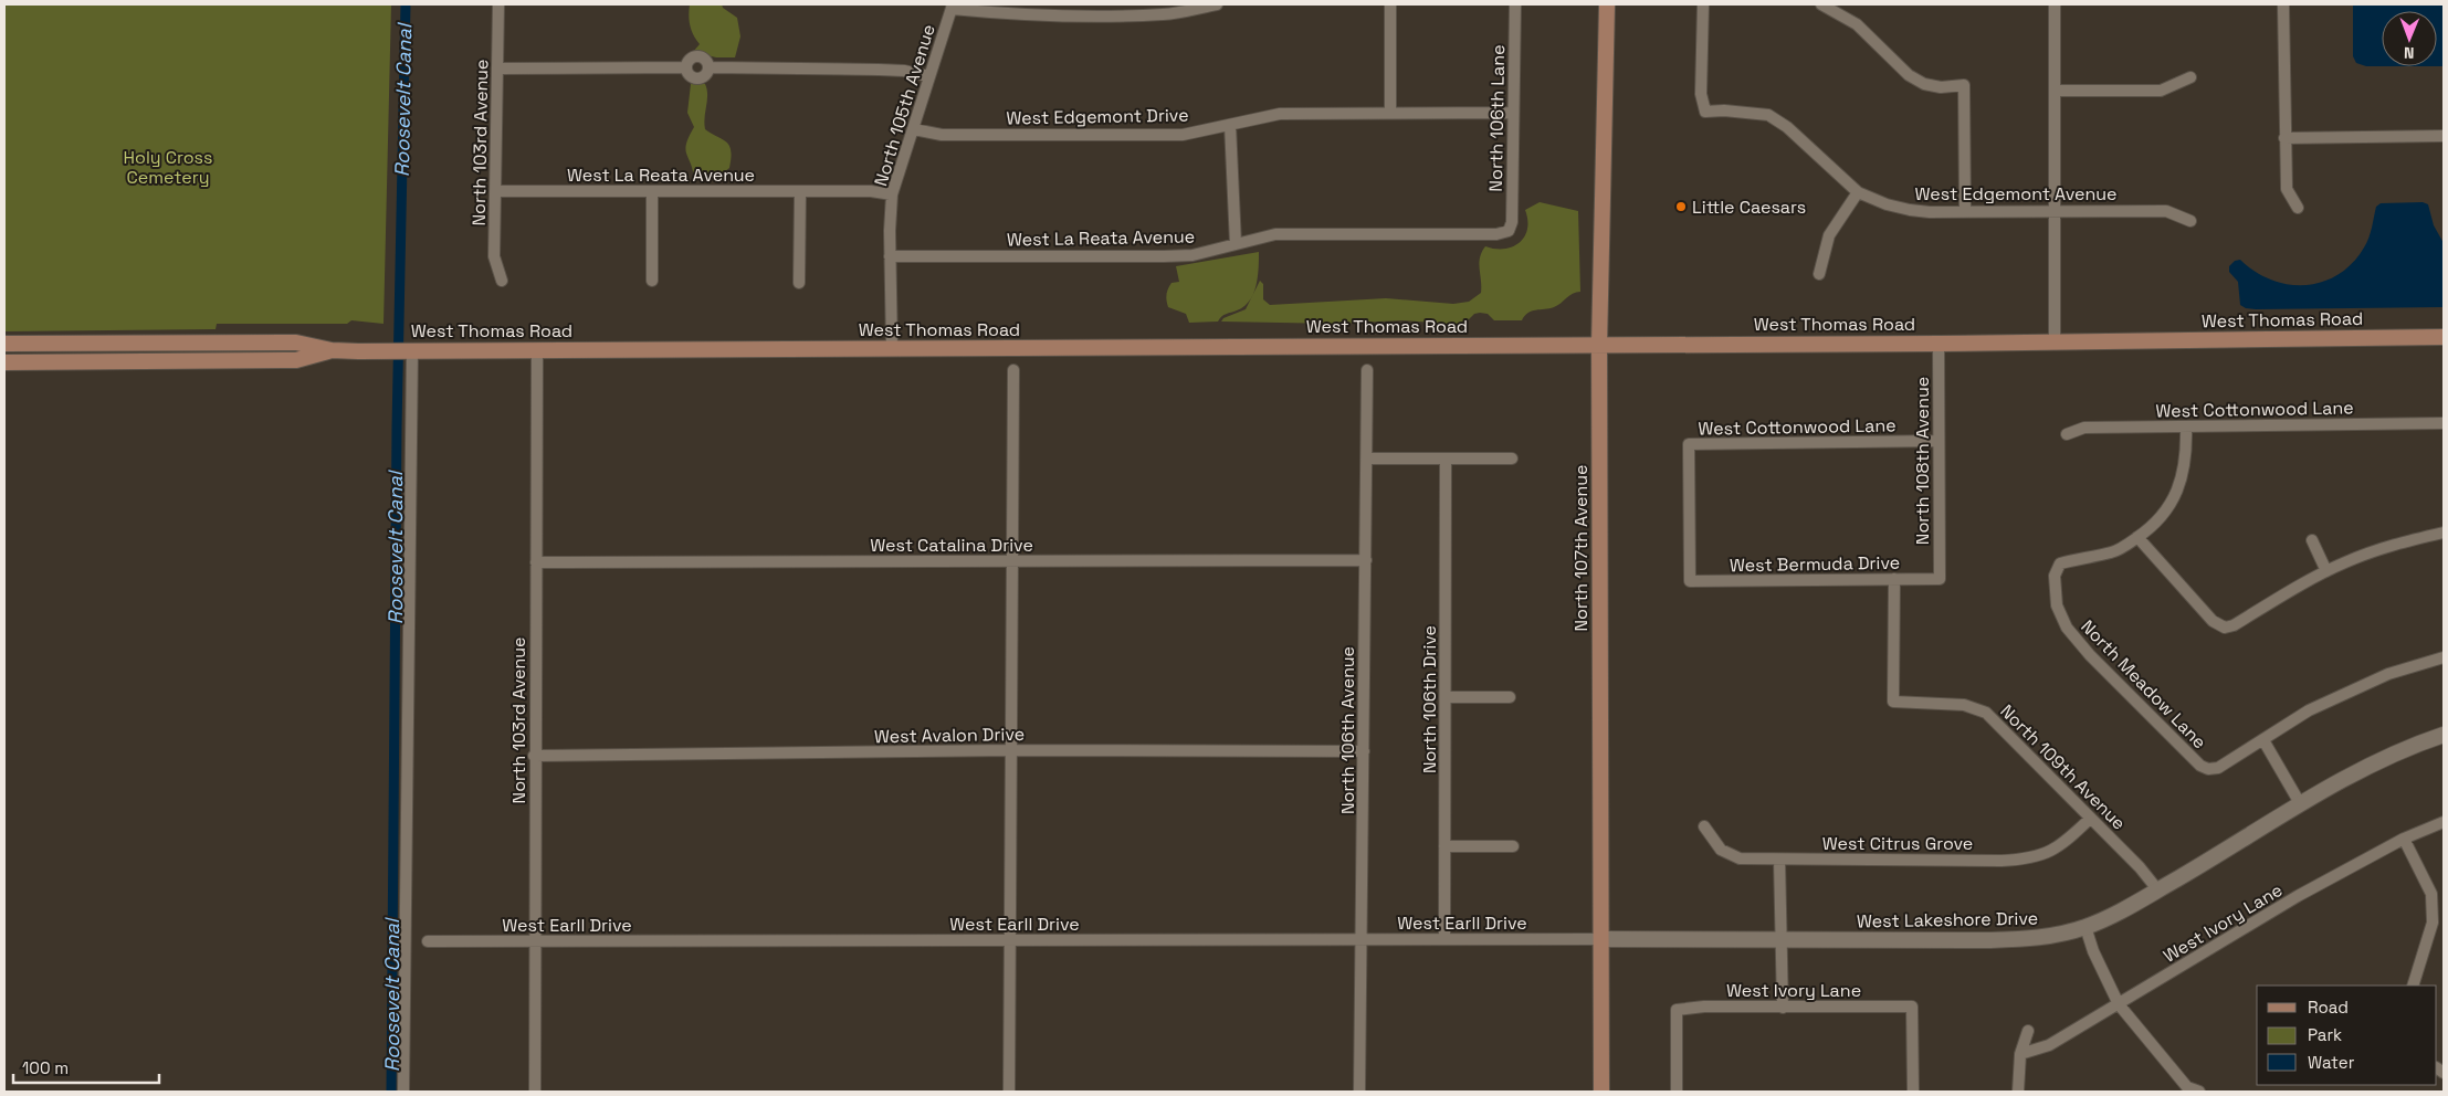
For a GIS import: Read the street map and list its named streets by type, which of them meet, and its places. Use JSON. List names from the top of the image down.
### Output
{
  "streets": {
    "main road": ["West Thomas Road", "North 107th Avenue"],
    "street": [
      "North 105th Avenue",
      "West Edgemont Drive",
      "North 106th Lane",
      "North 103rd Avenue",
      "West La Reata Avenue",
      "West Edgemont Avenue",
      "West Cottonwood Lane",
      "North 108th Avenue",
      "West Catalina Drive",
      "West Bermuda Drive",
      "North Meadow Lane",
      "North 106th Drive",
      "North 106th Avenue",
      "West Avalon Drive",
      "North 109th Avenue",
      "West Citrus Grove",
      "West Lakeshore Drive",
      "West Earll Drive",
      "West Ivory Lane"
    ]
  },
  "crossings": [
    ["North 105th Avenue", "West Edgemont Drive"],
    ["North 105th Avenue", "West La Reata Avenue"],
    ["North 105th Avenue", "West Thomas Road"],
    ["West Edgemont Drive", "North 106th Lane"],
    ["North 106th Lane", "West La Reata Avenue"],
    ["North 103rd Avenue", "West La Reata Avenue"],
    ["North 103rd Avenue", "West Thomas Road"],
    ["North 103rd Avenue", "West Catalina Drive"],
    ["North 103rd Avenue", "West Avalon Drive"],
    ["North 103rd Avenue", "West Earll Drive"],
    ["West Thomas Road", "North 108th Avenue"],
    ["West Thomas Road", "North 107th Avenue"],
    ["West Cottonwood Lane", "North 108th Avenue"],
    ["West Cottonwood Lane", "West Bermuda Drive"],
    ["West Cottonwood Lane", "North Meadow Lane"],
    ["North 108th Avenue", "West Bermuda Drive"],
    ["West Catalina Drive", "North 106th Avenue"],
    ["North 107th Avenue", "West Lakeshore Drive"],
    ["North 107th Avenue", "West Earll Drive"],
    ["West Bermuda Drive", "North 109th Avenue"],
    ["North 106th Drive", "West Earll Drive"],
    ["North 106th Avenue", "West Avalon Drive"],
    ["North 106th Avenue", "West Earll Drive"],
    ["North 109th Avenue", "West Citrus Grove"],
    ["North 109th Avenue", "West Lakeshore Drive"],
    ["West Lakeshore Drive", "West Earll Drive"]
  ],
  "water": ["Roosevelt Canal"],
  "parks": ["Holy Cross Cemetery"],
  "places": ["Little Caesars"],
  "legend": ["Road", "Park", "Water"],
  "scale_bar": "100 m",
  "north": "bottom"
}
